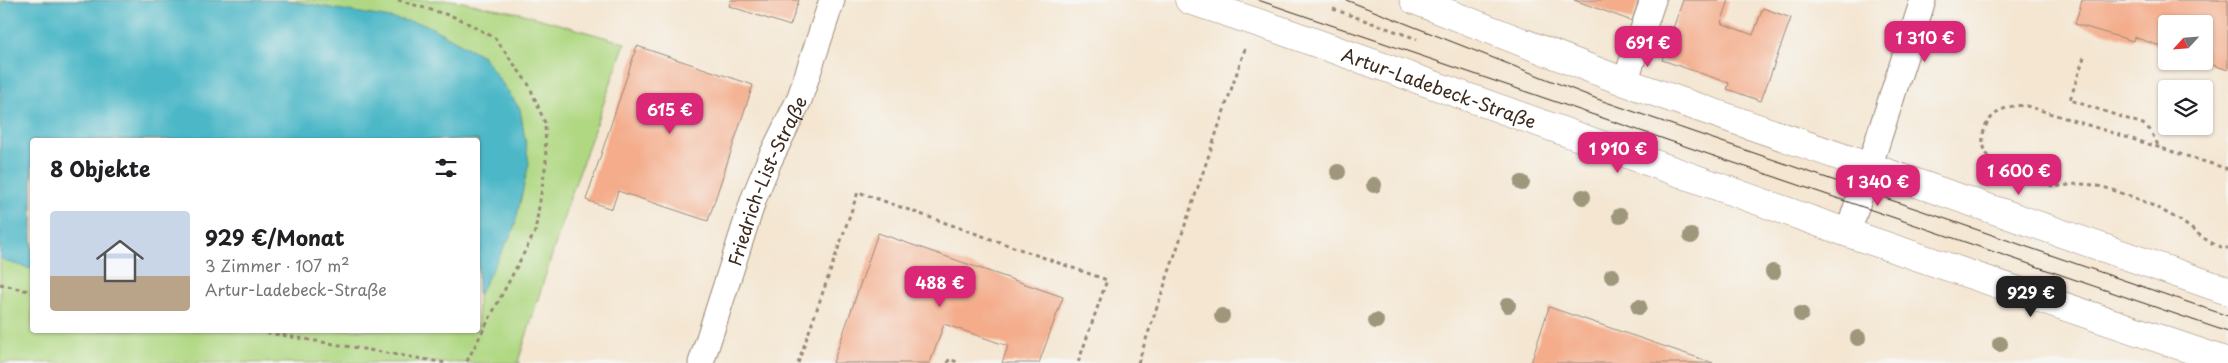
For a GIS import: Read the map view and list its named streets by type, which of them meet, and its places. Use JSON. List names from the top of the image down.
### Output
{
  "streets": {
    "street": ["Artur-Ladebeck-Straße", "Friedrich-List-Straße"]
  },
  "north": "bottom left",
  "page": {
    "price": [
      "1 310 €",
      "691 €",
      "615 €",
      "1 910 €",
      "1 600 €",
      "1 340 €",
      "488 €",
      "929 €"
    ],
    "heading": "8 Objekte",
    "list": [
      {
        "name": "929 €/Monat",
        "note": "3 Zimmer · 107 m² · Artur-Ladebeck-Straße"
      }
    ]
  }
}
